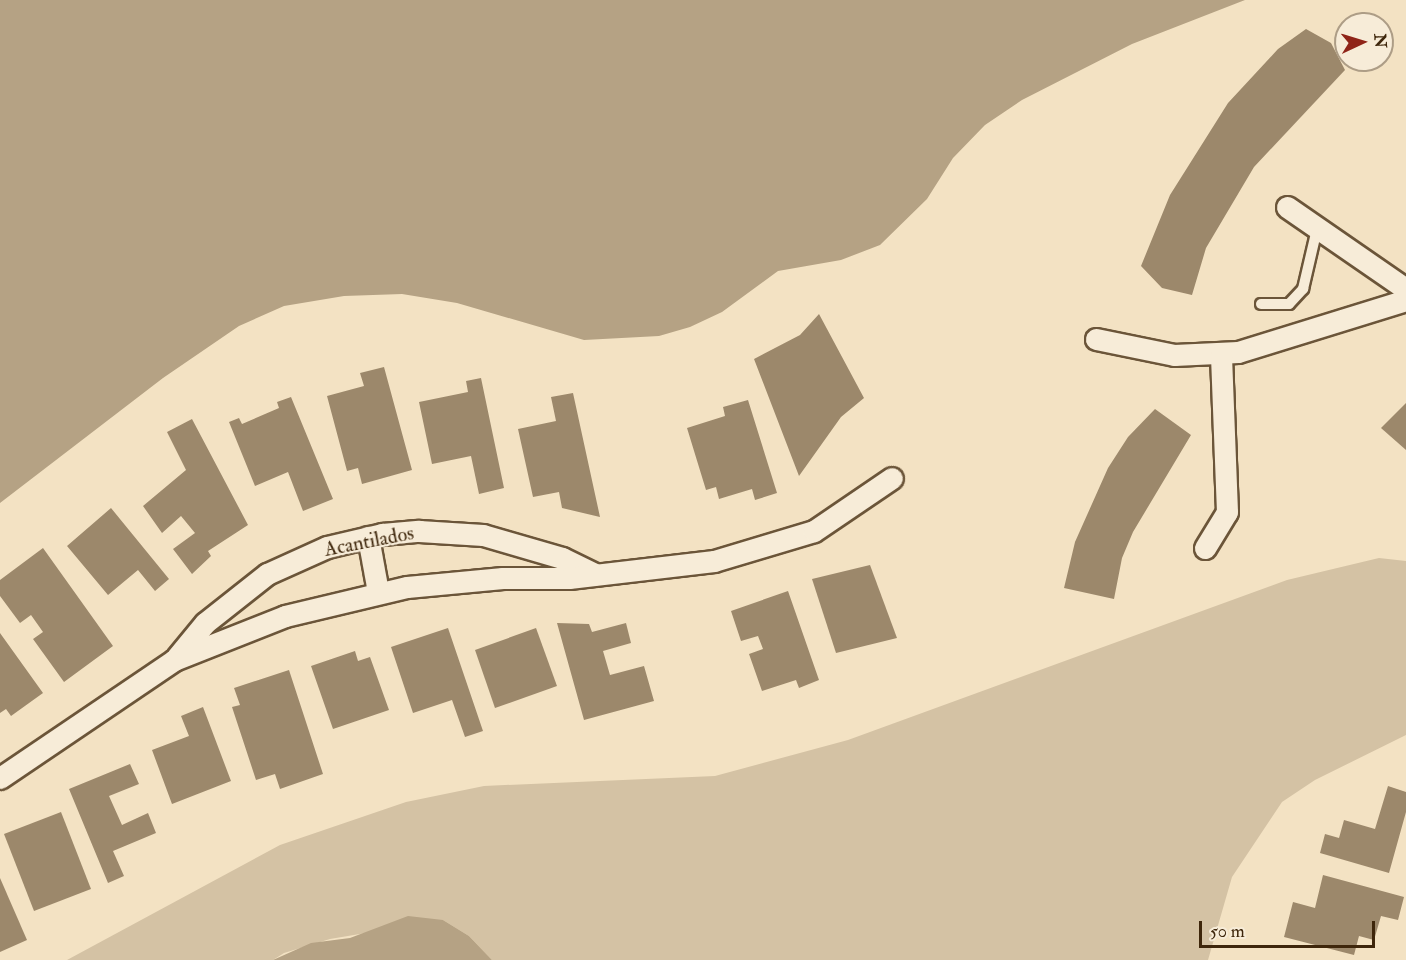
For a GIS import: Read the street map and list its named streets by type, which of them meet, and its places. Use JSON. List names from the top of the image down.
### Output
{
  "streets": {
    "street": ["Acantilados"]
  },
  "scale_bar": "50 m",
  "north": "right"
}
